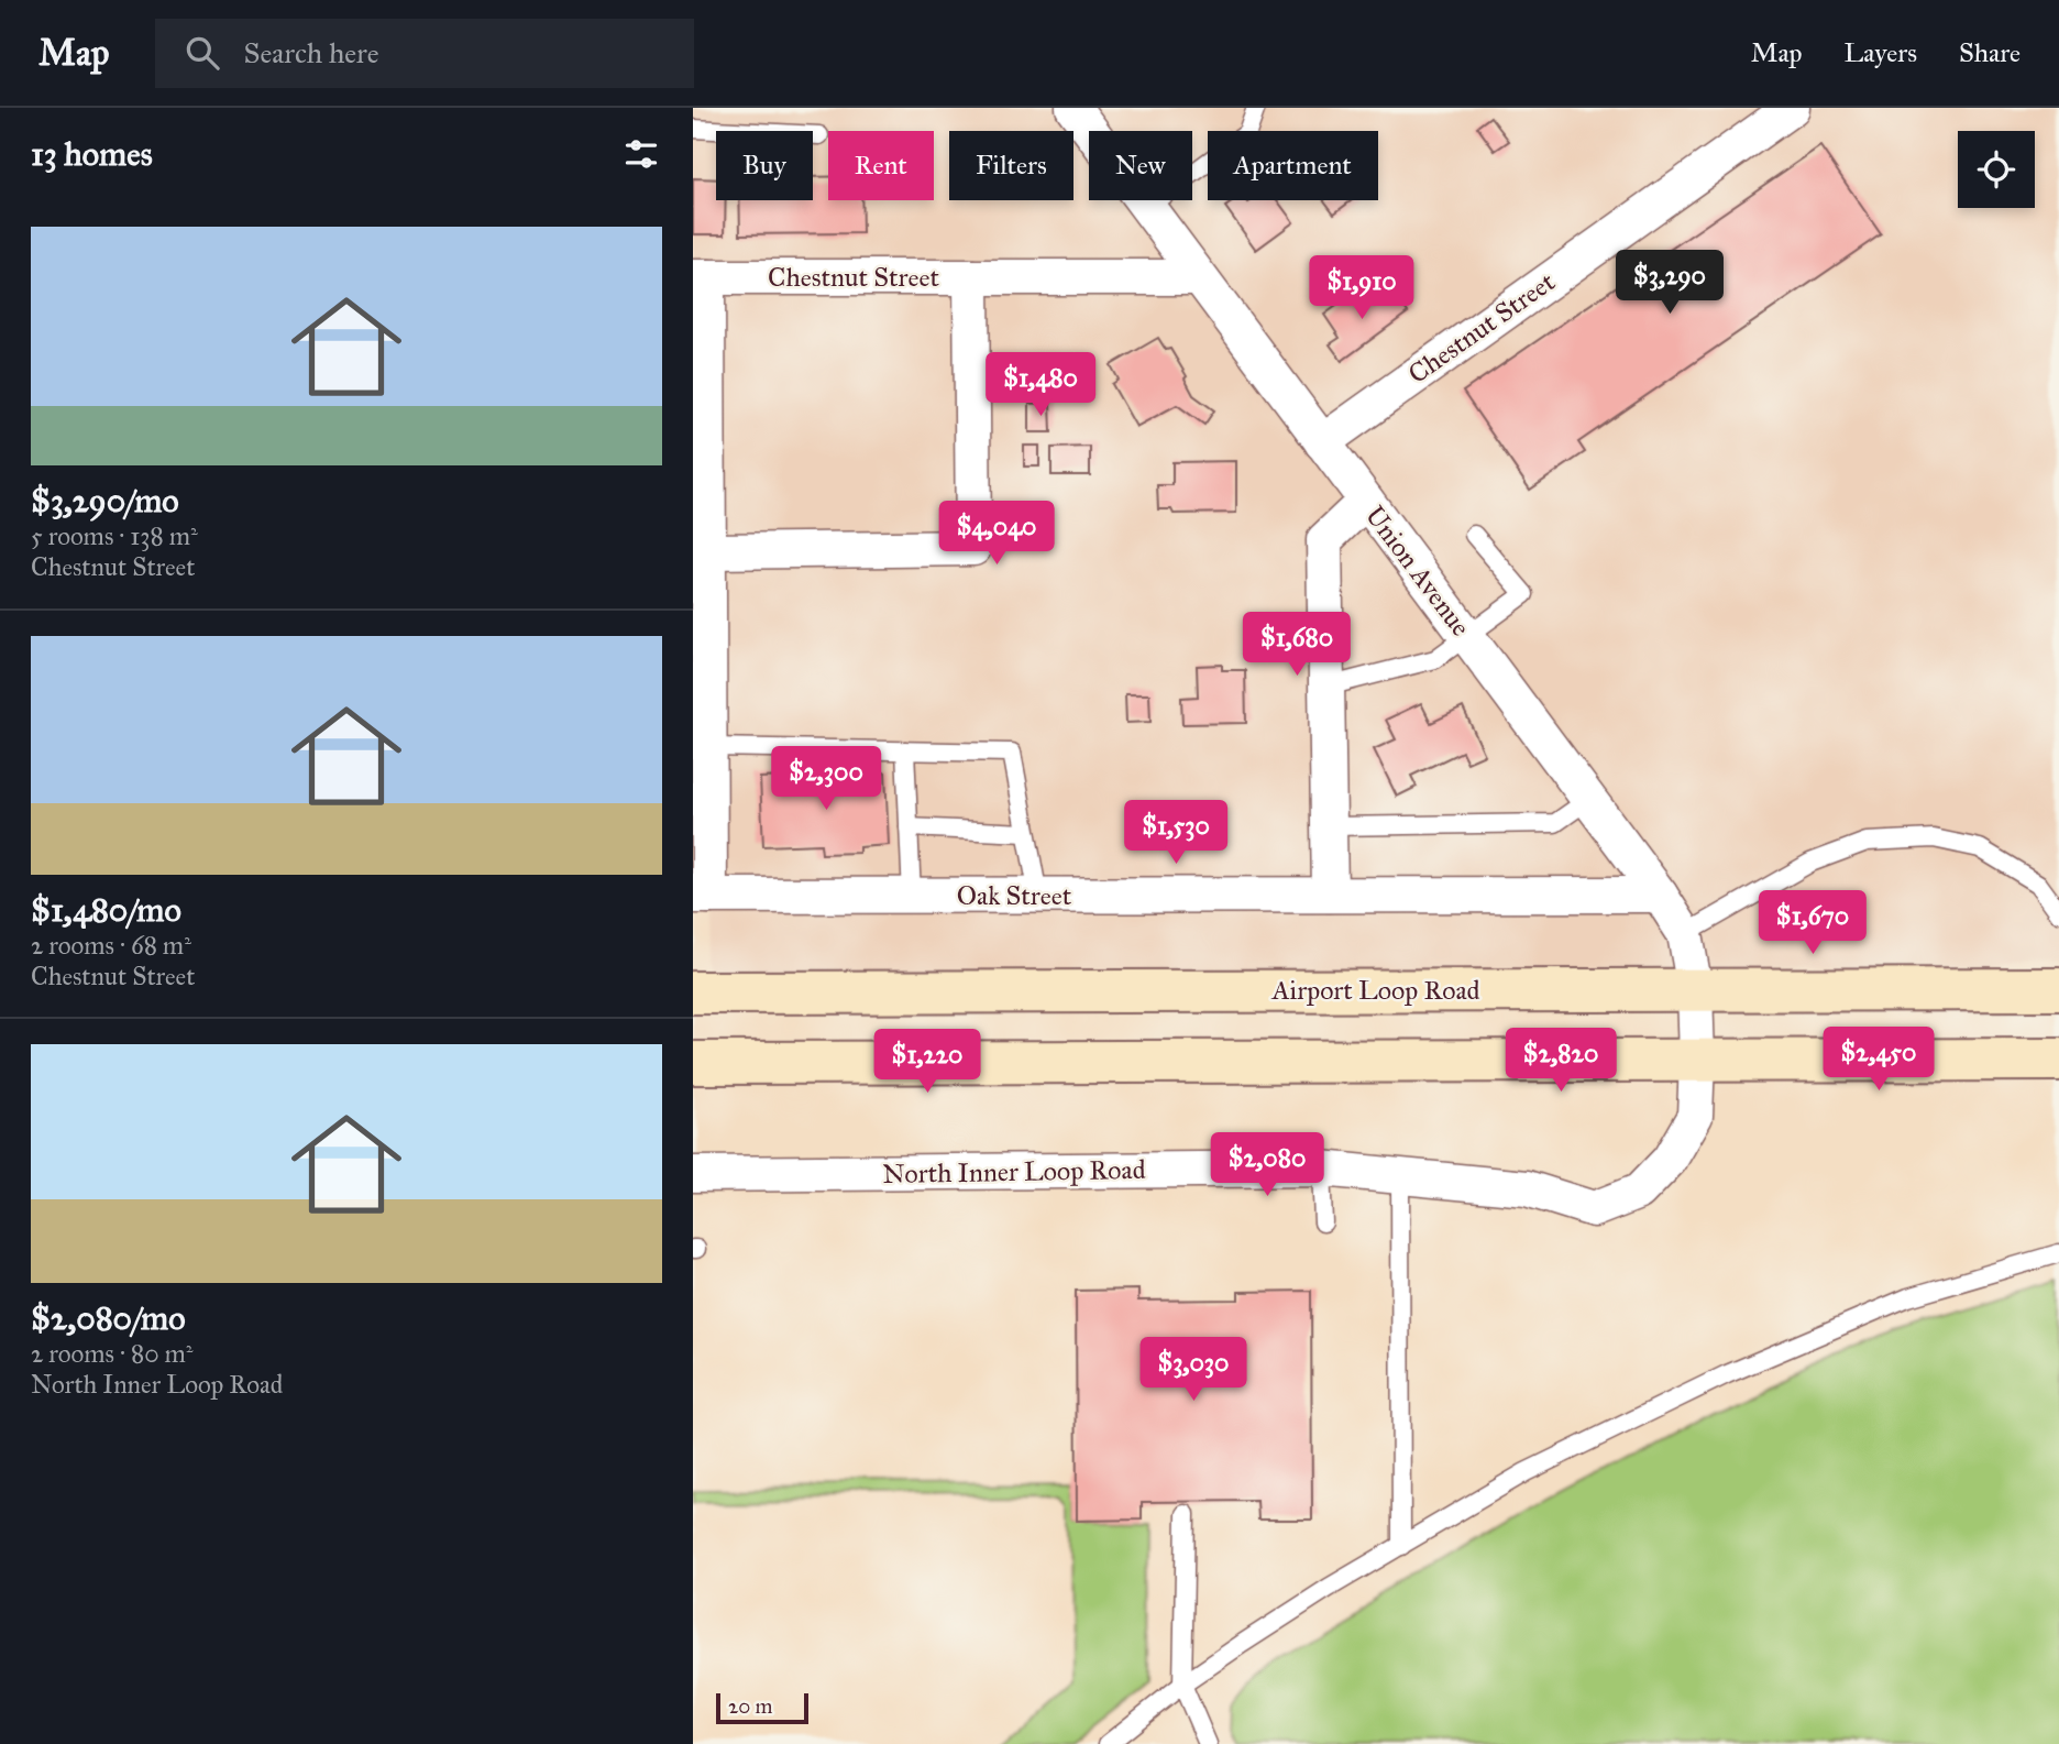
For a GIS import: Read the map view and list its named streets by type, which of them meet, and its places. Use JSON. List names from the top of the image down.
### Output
{
  "streets": {
    "main road": ["Airport Loop Road"],
    "street": [
      "Chestnut Street",
      "Union Avenue",
      "Oak Street",
      "North Inner Loop Road"
    ]
  },
  "crossings": [
    ["Chestnut Street", "Union Avenue"],
    ["Union Avenue", "Oak Street"],
    ["Union Avenue", "Airport Loop Road"],
    ["Union Avenue", "North Inner Loop Road"]
  ],
  "scale_bar": "20 m",
  "page": {
    "header": "Map",
    "search": "Search here",
    "nav": ["Map", "Layers", "Share"],
    "heading": "13 homes",
    "chip": [
      "Buy",
      "Rent",
      "Filters",
      "New",
      "Apartment"
    ],
    "list": [
      {
        "name": "$3,290/mo",
        "note": "5 rooms · 138 m² · Chestnut Street"
      },
      {
        "name": "$1,480/mo",
        "note": "2 rooms · 68 m² · Chestnut Street"
      },
      {
        "name": "$2,080/mo",
        "note": "2 rooms · 80 m² · North Inner Loop Road"
      }
    ],
    "price": [
      "$3,290",
      "$1,910",
      "$1,480",
      "$4,040",
      "$1,680",
      "$2,300",
      "$1,530",
      "$1,670",
      "$2,450",
      "$2,820",
      "$1,220",
      "$2,080",
      "$3,030"
    ],
    "scale": "20 m"
  }
}
